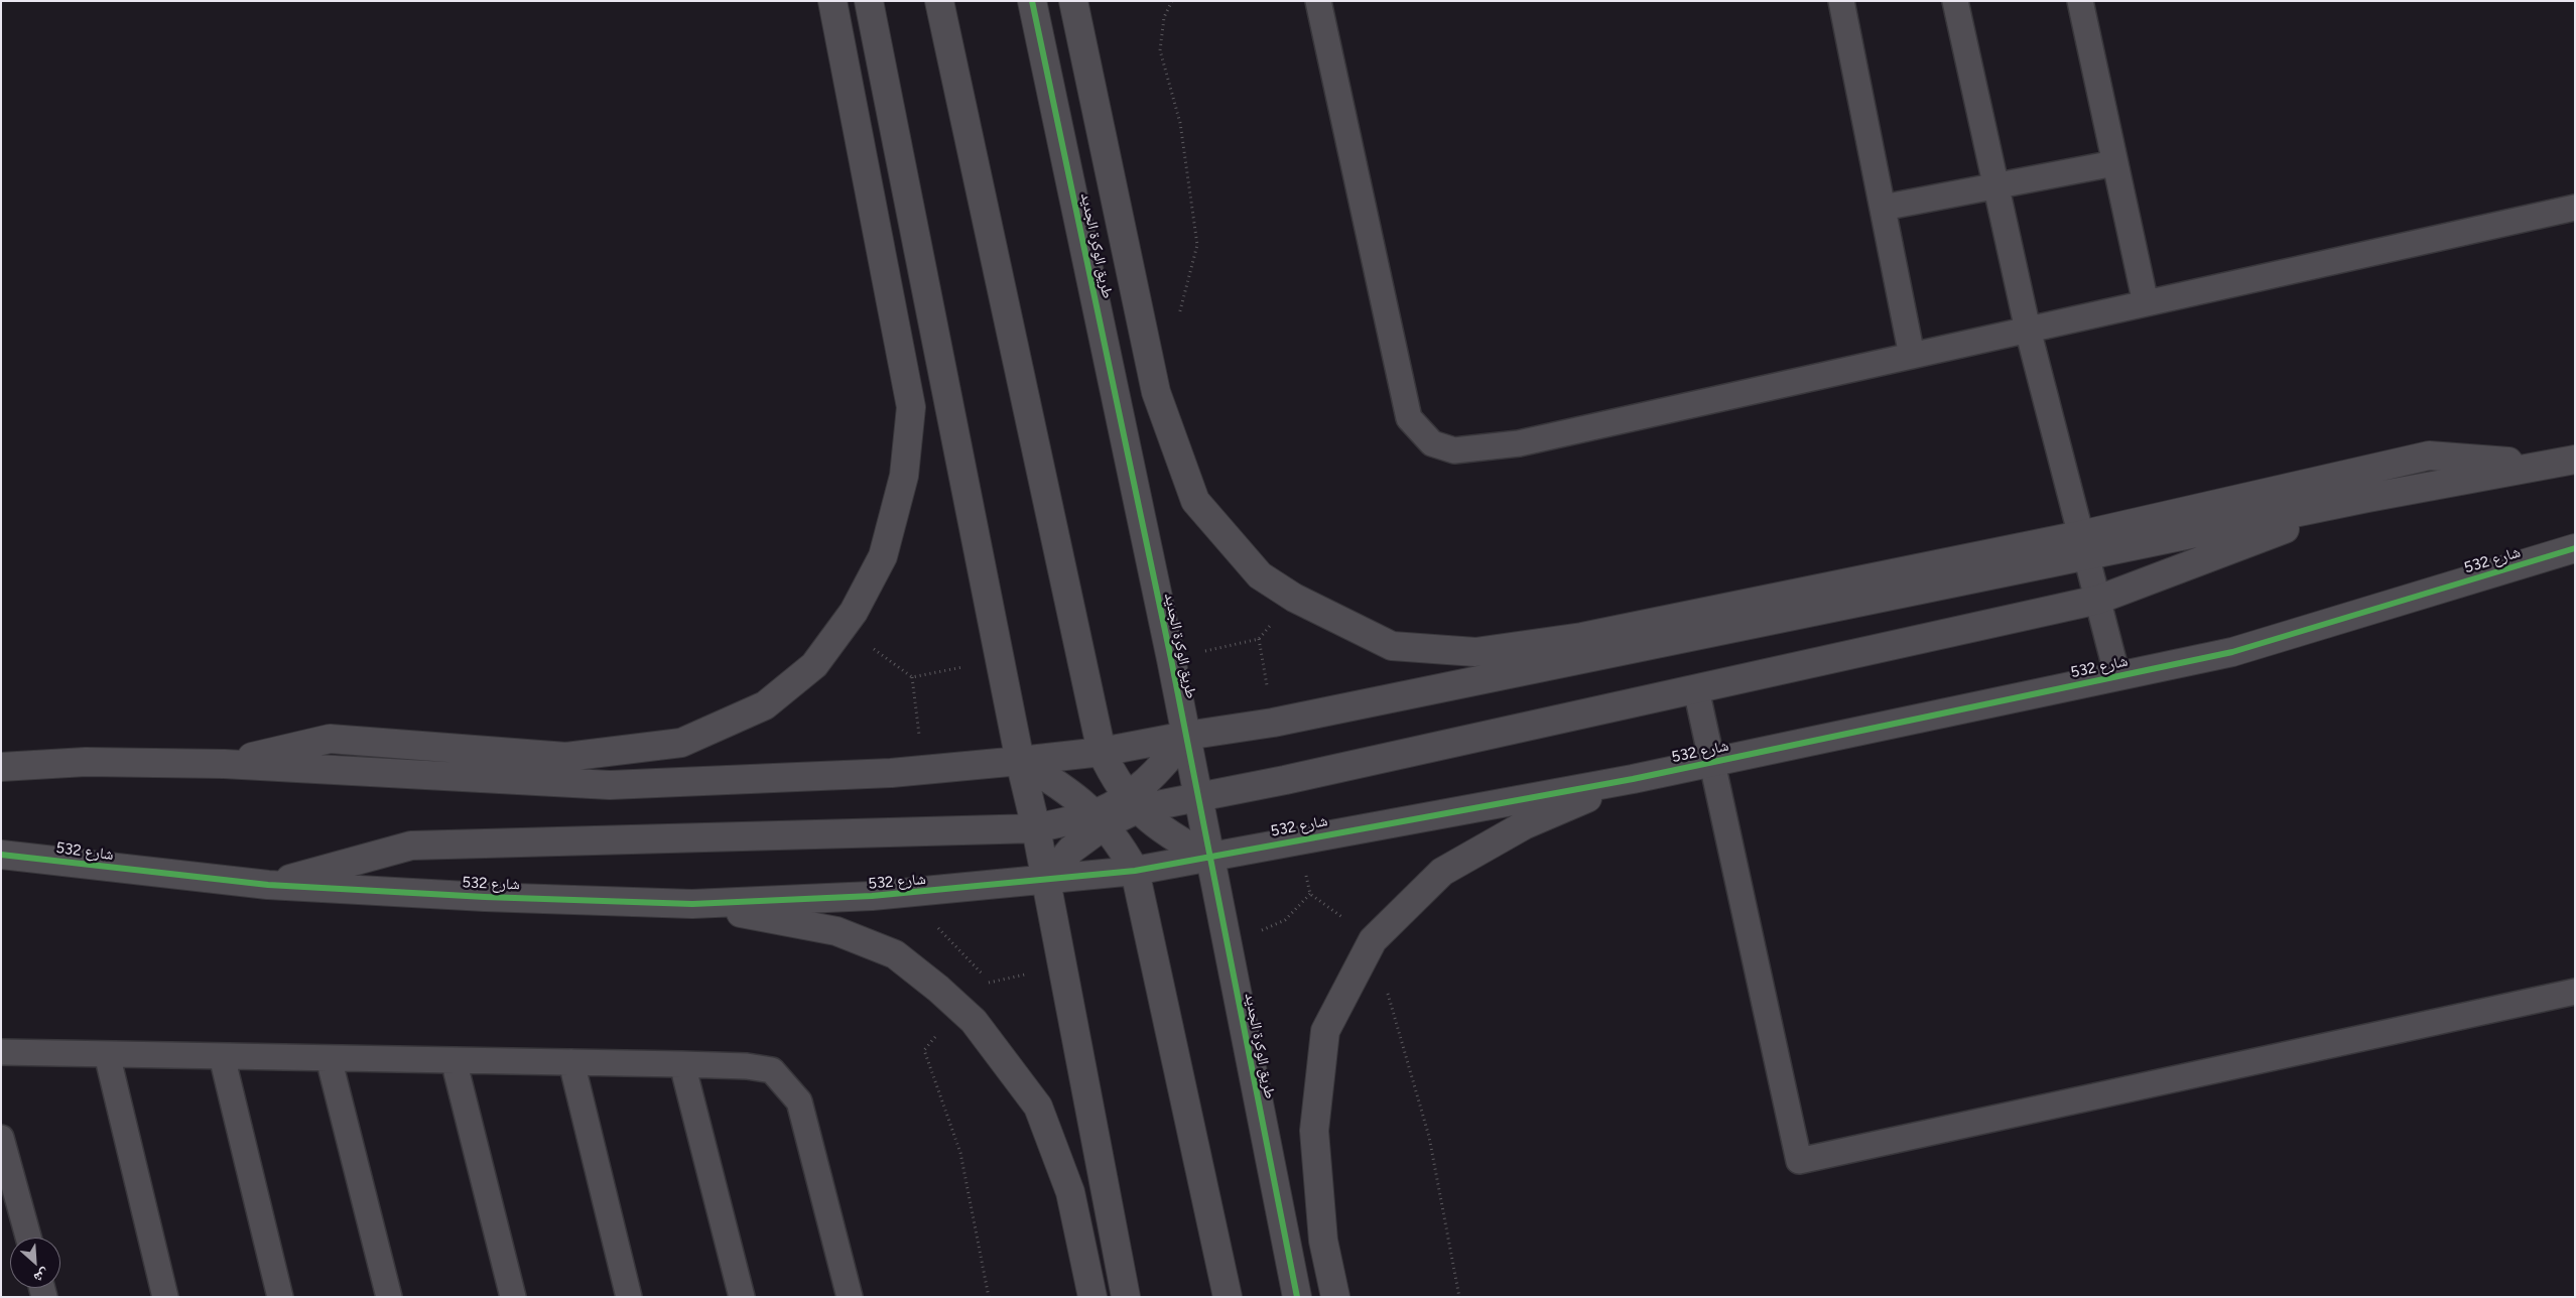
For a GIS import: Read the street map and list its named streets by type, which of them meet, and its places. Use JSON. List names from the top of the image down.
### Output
{
  "streets": {
    "street": ["طريق الوكرة الجديد", "شارع 532"]
  },
  "crossings": [
    ["طريق الوكرة الجديد", "شارع 532"]
  ],
  "north": "bottom right"
}
